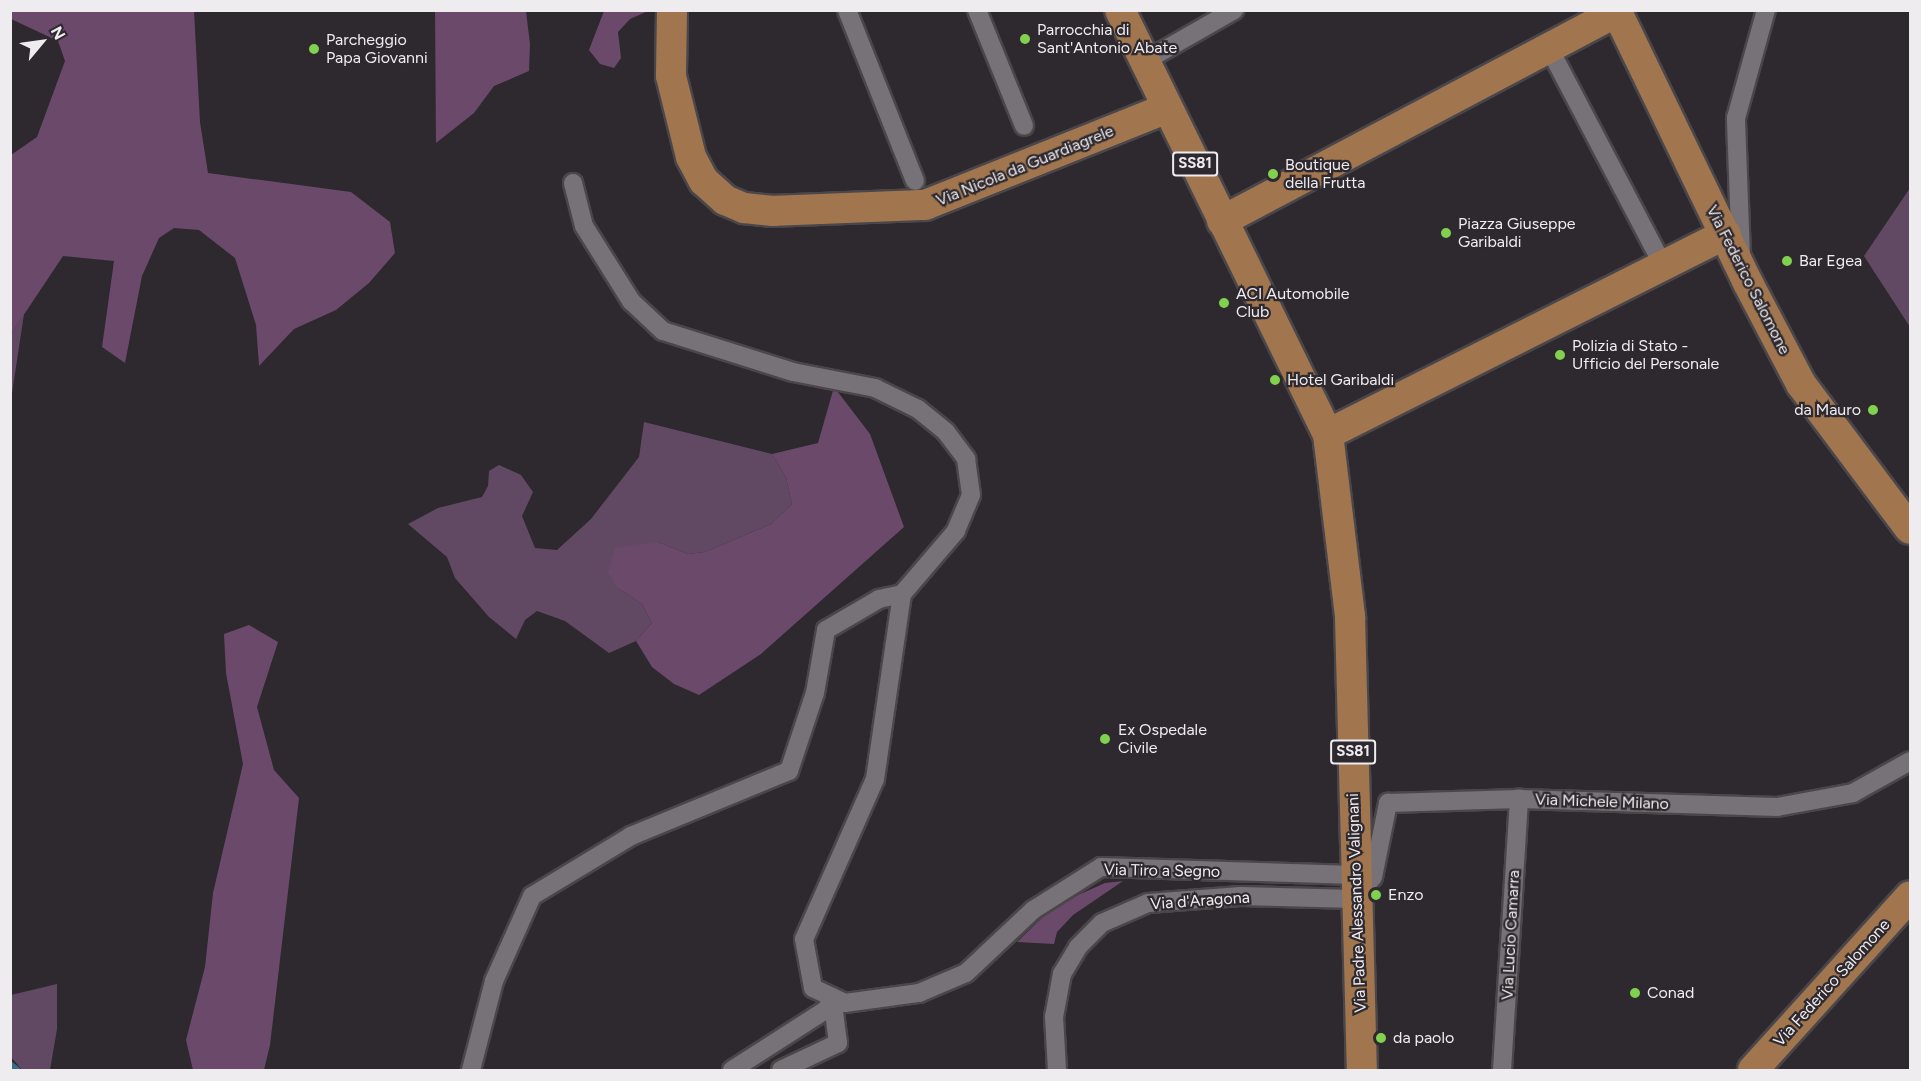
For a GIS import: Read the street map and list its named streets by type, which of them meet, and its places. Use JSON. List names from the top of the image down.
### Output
{
  "streets": {
    "main road": [
      "SS81",
      "Via Nicola da Guardiagrele",
      "Via Federico Salomone",
      "Via Padre Alessandro Valignani"
    ],
    "street": [
      "Via Michele Milano",
      "Via Tiro a Segno",
      "Via d'Aragona",
      "Via Lucio Camarra"
    ]
  },
  "crossings": [
    ["SS81", "Via Nicola da Guardiagrele"],
    ["SS81", "Via Padre Alessandro Valignani"],
    ["Via Michele Milano", "Via Tiro a Segno"],
    ["Via Michele Milano", "Via d'Aragona"],
    ["Via Michele Milano", "Via Padre Alessandro Valignani"],
    ["Via Michele Milano", "Via Lucio Camarra"],
    ["Via Tiro a Segno", "Via d'Aragona"],
    ["Via Tiro a Segno", "Via Padre Alessandro Valignani"],
    ["Via d'Aragona", "Via Padre Alessandro Valignani"]
  ],
  "places": [
    "Parrocchia di Sant'Antonio Abate",
    "Parcheggio Papa Giovanni",
    "Boutique della Frutta",
    "Piazza Giuseppe Garibaldi",
    "Bar Egea",
    "ACI Automobile Club",
    "Polizia di Stato - Ufficio del Personale",
    "Hotel Garibaldi",
    "da Mauro",
    "Ex Ospedale Civile",
    "Enzo",
    "Conad",
    "da paolo"
  ],
  "north": "top right"
}
